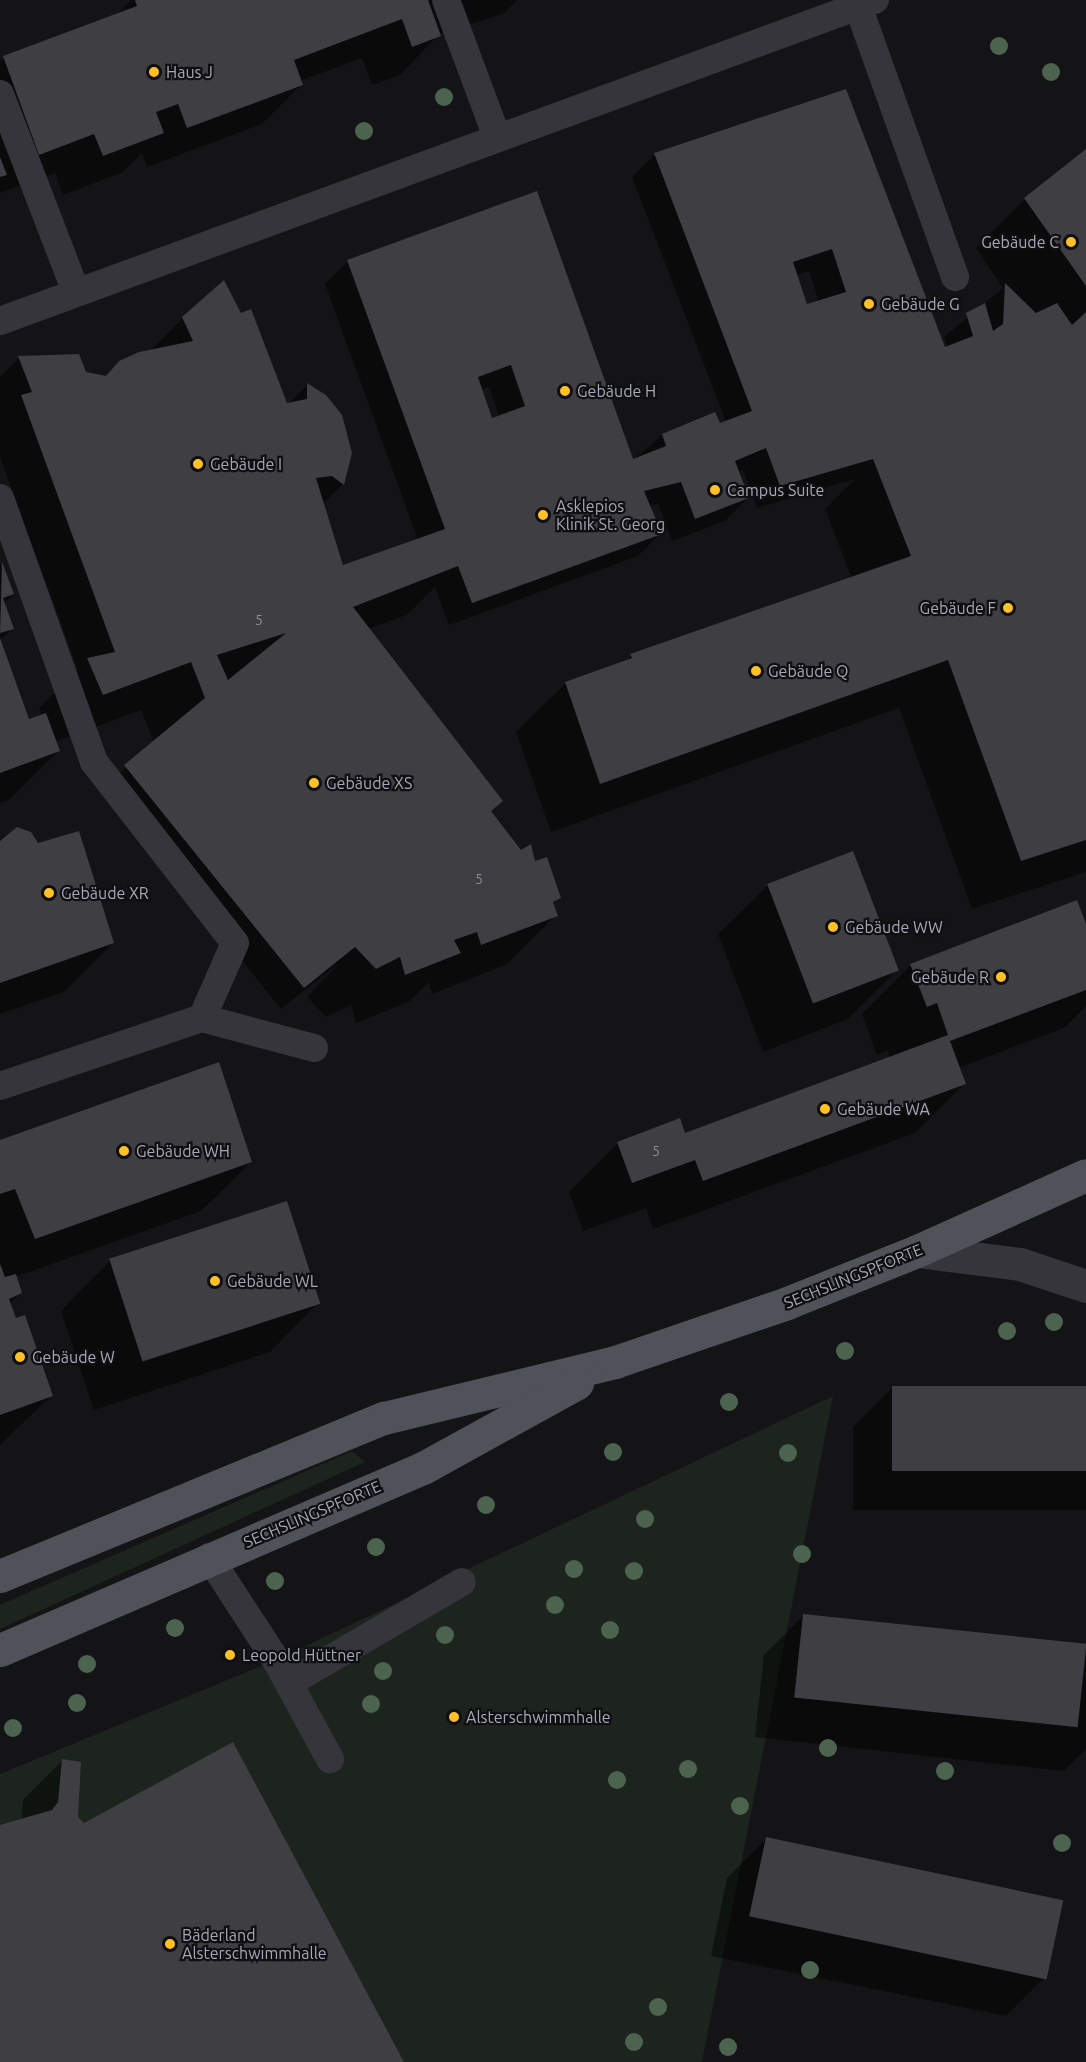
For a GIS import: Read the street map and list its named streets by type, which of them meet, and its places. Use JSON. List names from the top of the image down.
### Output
{
  "streets": {
    "main road": ["SECHSLINGSPFORTE"]
  },
  "places": [
    "Haus J",
    "Gebäude C",
    "Gebäude G",
    "Gebäude H",
    "Gebäude I",
    "Campus Suite",
    "Asklepios Klinik St. Georg",
    "Gebäude F",
    "Gebäude Q",
    "Gebäude XS",
    "Gebäude XR",
    "Gebäude WW",
    "Gebäude R",
    "Gebäude WA",
    "Gebäude WH",
    "Gebäude WL",
    "Gebäude W",
    "Leopold Hüttner",
    "Alsterschwimmhalle",
    "Bäderland Alsterschwimmhalle"
  ],
  "house_numbers": ["5", "5", "5"]
}
